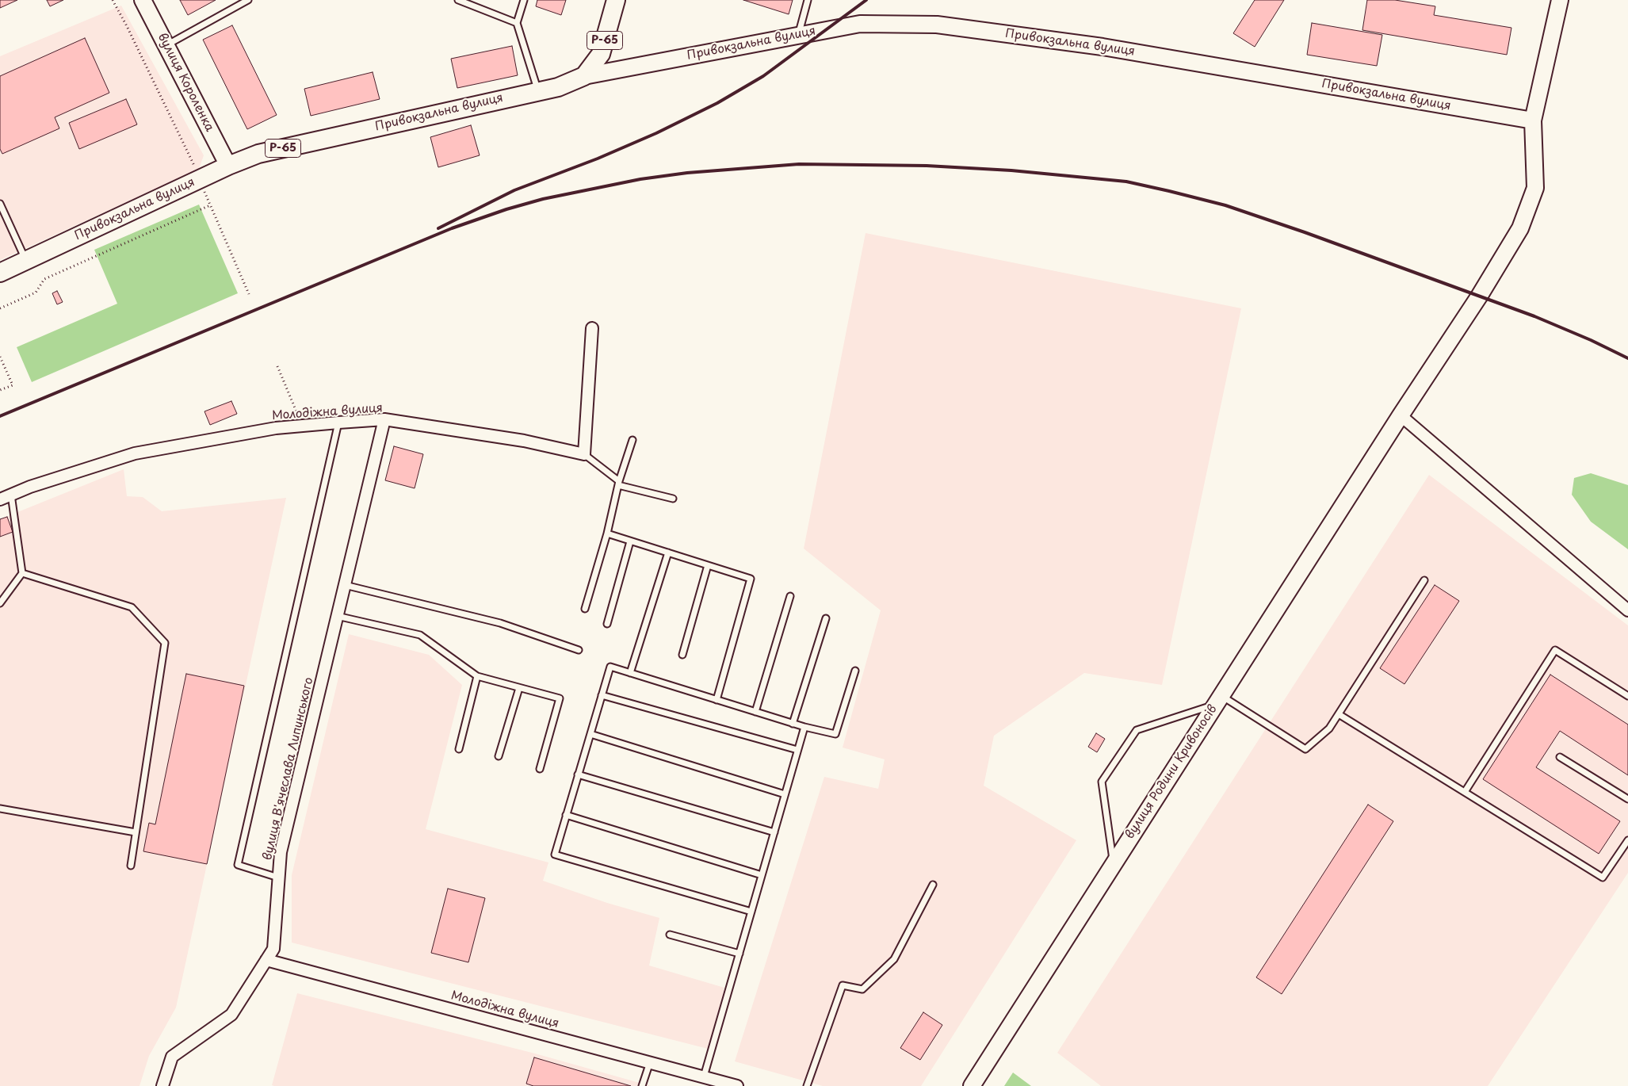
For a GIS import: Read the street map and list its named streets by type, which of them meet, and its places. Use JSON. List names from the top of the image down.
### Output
{
  "streets": {
    "main road": [
      "Р-65",
      "Привокзальна вулиця",
      "вулиця Короленка",
      "вулиця Родини Кривоносів"
    ],
    "street": ["Молодіжна вулиця", "вулиця В'ячеслава Липинського"]
  },
  "crossings": [
    ["Р-65", "Привокзальна вулиця"],
    ["Привокзальна вулиця", "вулиця Короленка"],
    ["Привокзальна вулиця", "вулиця Родини Кривоносів"],
    ["Молодіжна вулиця", "вулиця В'ячеслава Липинського"]
  ]
}
